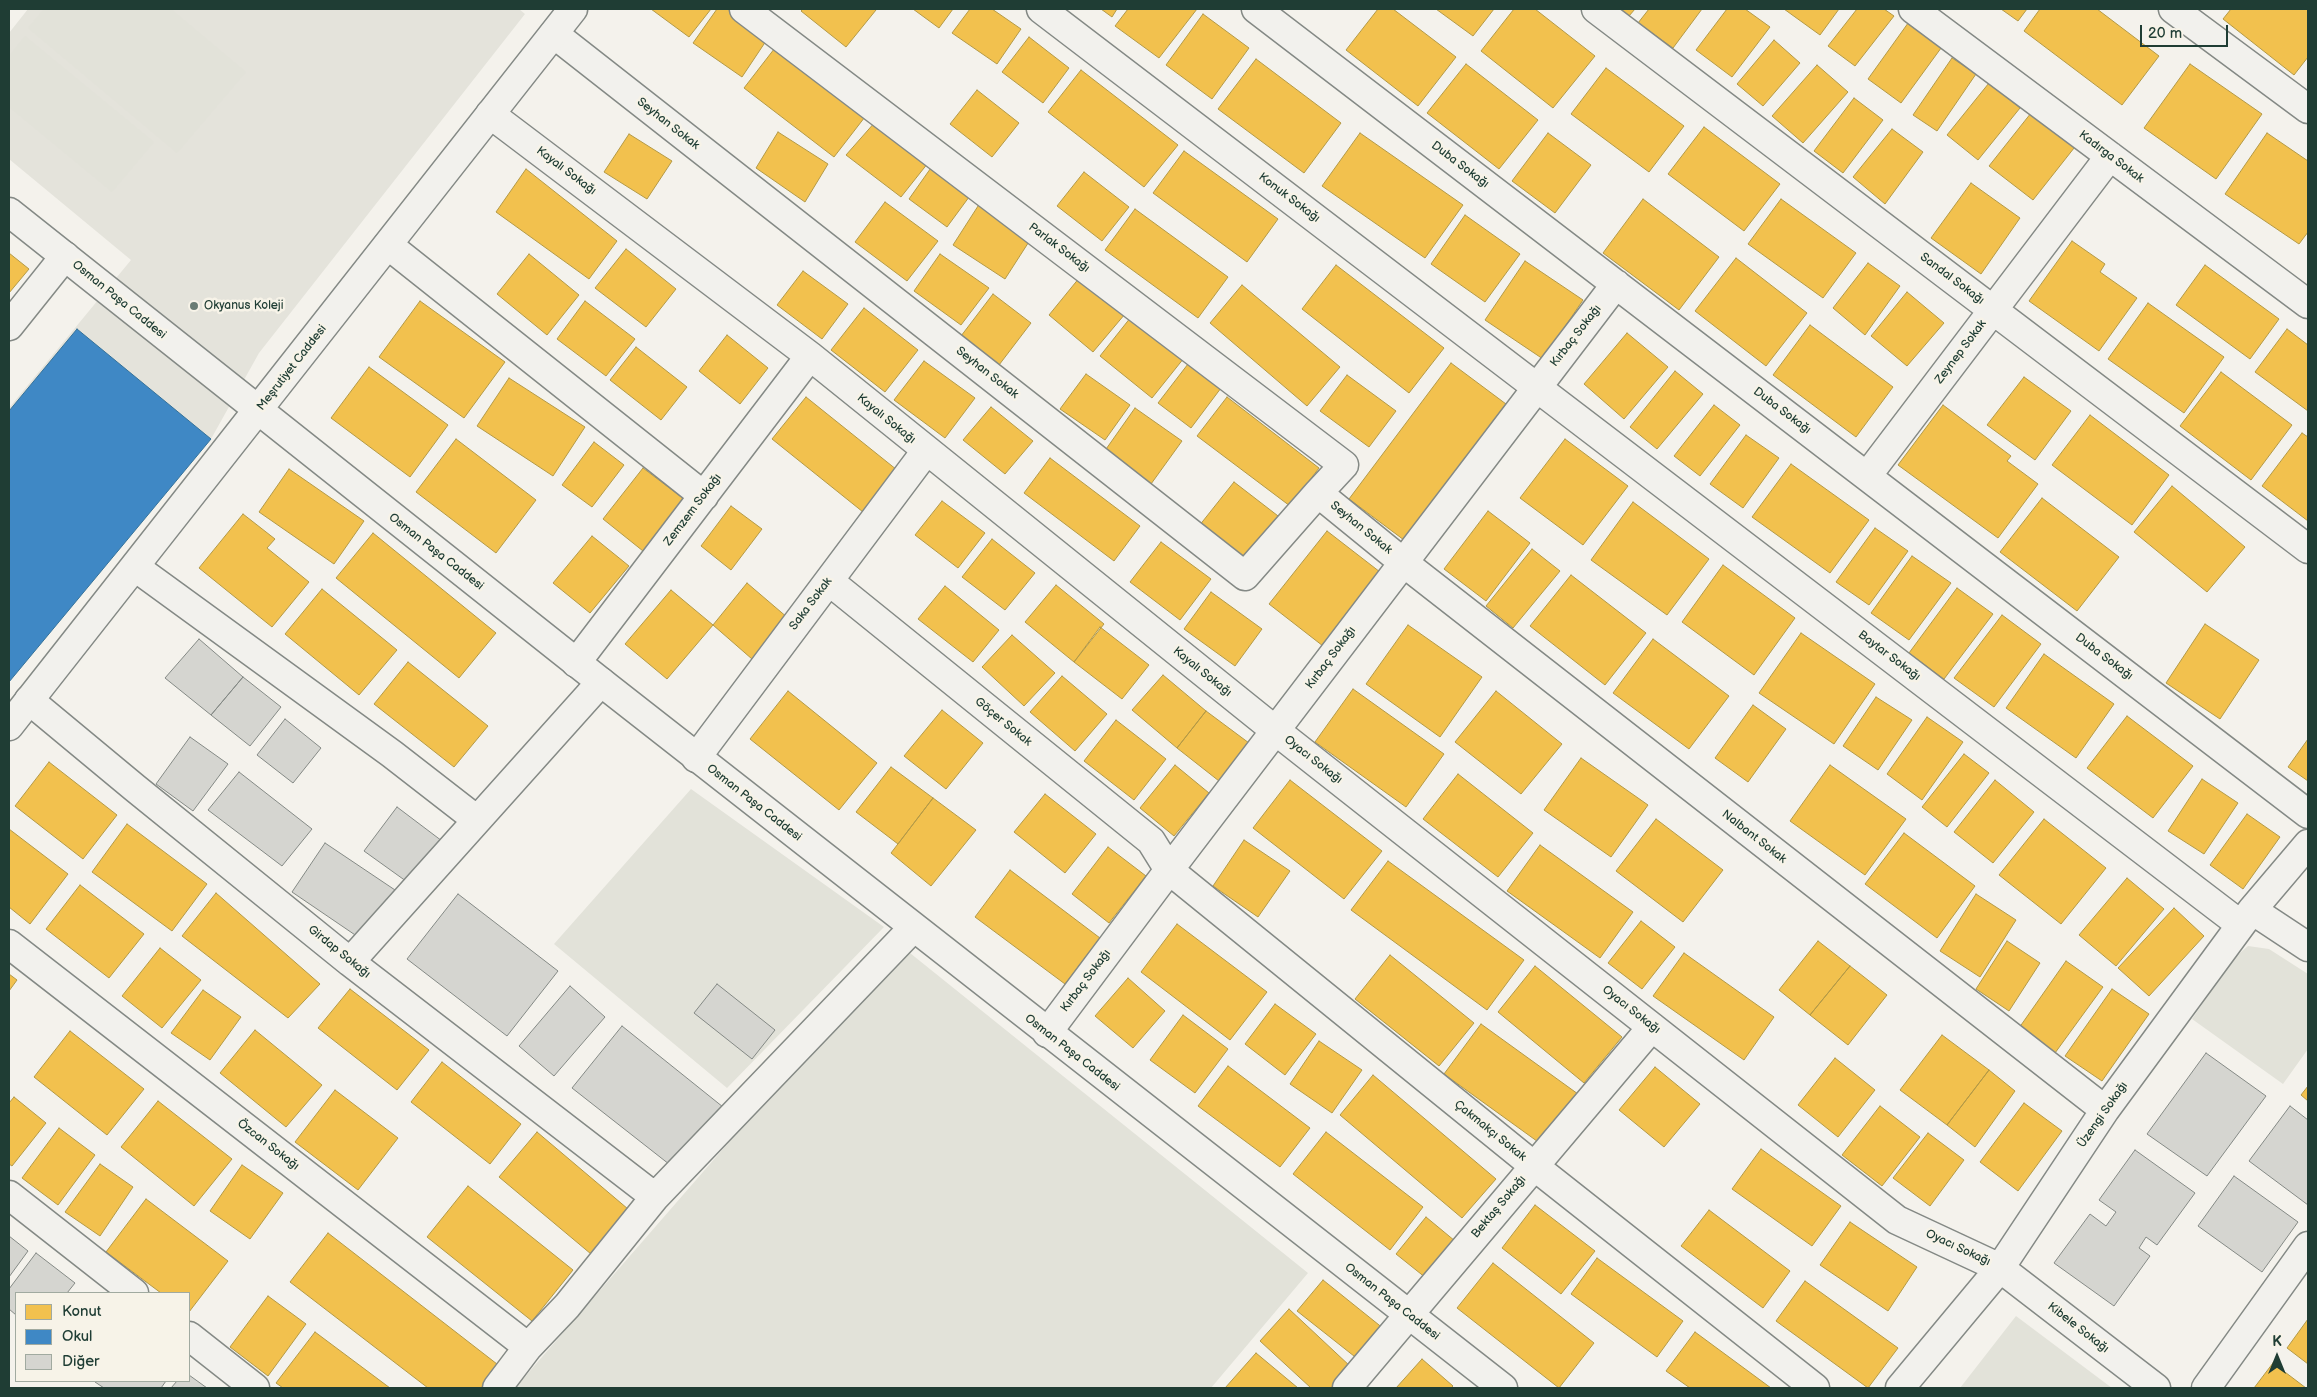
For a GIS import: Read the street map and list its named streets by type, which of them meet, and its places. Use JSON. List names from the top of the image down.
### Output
{
  "streets": {
    "street": [
      "Seyhan Sokak",
      "Kadırga Sokak",
      "Duba Sokağı",
      "Kayalı Sokağı",
      "Konuk Sokağı",
      "Parlak Sokağı",
      "Sandal Sokağı",
      "Osman Paşa Caddesi",
      "Kırbaç Sokağı",
      "Zeynep Sokak",
      "Meşrutiyet Caddesi",
      "Zemzem Sokağı",
      "Saka Sokak",
      "Baytar Sokağı",
      "Göçer Sokak",
      "Oyacı Sokağı",
      "Nalbant Sokak",
      "Girdap Sokağı",
      "Üzengi Sokağı",
      "Çakmakçı Sokak",
      "Özcan Sokağı",
      "Bektaş Sokağı",
      "Kibele Sokağı"
    ]
  },
  "crossings": [
    ["Seyhan Sokak", "Parlak Sokağı"],
    ["Seyhan Sokak", "Kırbaç Sokağı"],
    ["Seyhan Sokak", "Meşrutiyet Caddesi"],
    ["Seyhan Sokak", "Nalbant Sokak"],
    ["Kadırga Sokak", "Zeynep Sokak"],
    ["Duba Sokağı", "Kırbaç Sokağı"],
    ["Duba Sokağı", "Zeynep Sokak"],
    ["Kayalı Sokağı", "Kırbaç Sokağı"],
    ["Kayalı Sokağı", "Meşrutiyet Caddesi"],
    ["Kayalı Sokağı", "Zemzem Sokağı"],
    ["Kayalı Sokağı", "Saka Sokak"],
    ["Kayalı Sokağı", "Oyacı Sokağı"],
    ["Konuk Sokağı", "Kırbaç Sokağı"],
    ["Konuk Sokağı", "Baytar Sokağı"],
    ["Sandal Sokağı", "Zeynep Sokak"],
    ["Osman Paşa Caddesi", "Kırbaç Sokağı"],
    ["Osman Paşa Caddesi", "Meşrutiyet Caddesi"],
    ["Osman Paşa Caddesi", "Zemzem Sokağı"],
    ["Osman Paşa Caddesi", "Saka Sokak"],
    ["Osman Paşa Caddesi", "Bektaş Sokağı"],
    ["Kırbaç Sokağı", "Baytar Sokağı"],
    ["Kırbaç Sokağı", "Göçer Sokak"],
    ["Kırbaç Sokağı", "Oyacı Sokağı"],
    ["Kırbaç Sokağı", "Nalbant Sokak"],
    ["Kırbaç Sokağı", "Çakmakçı Sokak"],
    ["Meşrutiyet Caddesi", "Girdap Sokağı"],
    ["Saka Sokak", "Göçer Sokak"],
    ["Baytar Sokağı", "Üzengi Sokağı"],
    ["Göçer Sokak", "Çakmakçı Sokak"],
    ["Oyacı Sokağı", "Üzengi Sokağı"],
    ["Oyacı Sokağı", "Bektaş Sokağı"],
    ["Oyacı Sokağı", "Kibele Sokağı"],
    ["Nalbant Sokak", "Üzengi Sokağı"],
    ["Üzengi Sokağı", "Kibele Sokağı"],
    ["Çakmakçı Sokak", "Bektaş Sokağı"]
  ],
  "places": ["Okyanus Koleji"],
  "legend": ["Konut", "Okul", "Diğer"],
  "scale_bar": "20 m",
  "north": "top"
}
